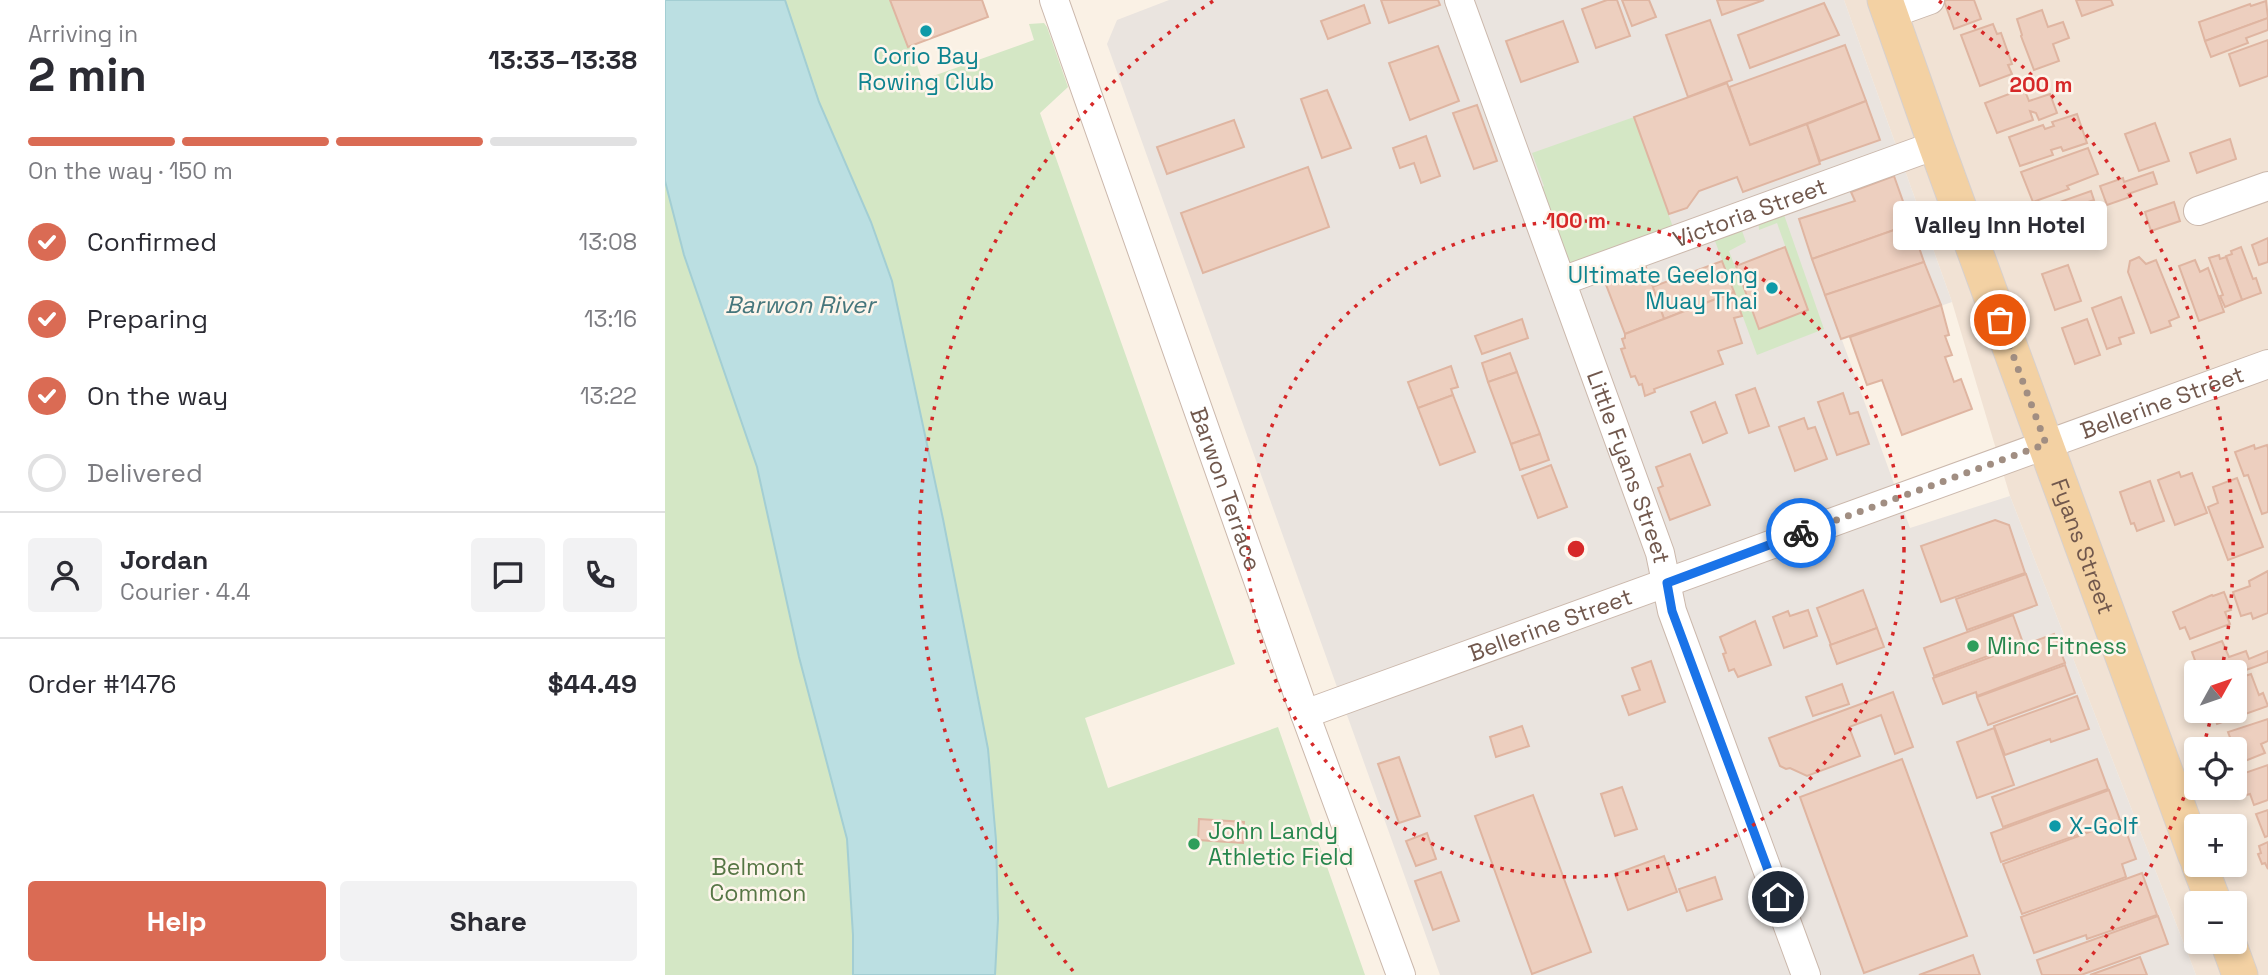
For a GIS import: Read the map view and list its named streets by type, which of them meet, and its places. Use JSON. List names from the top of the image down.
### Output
{
  "streets": {
    "main road": ["Fyans Street"],
    "street": [
      "Victoria Street",
      "Bellerine Street",
      "Little Fyans Street",
      "Barwon Terrace"
    ]
  },
  "crossings": [
    ["Victoria Street", "Little Fyans Street"],
    ["Victoria Street", "Fyans Street"],
    ["Bellerine Street", "Little Fyans Street"],
    ["Bellerine Street", "Barwon Terrace"],
    ["Bellerine Street", "Fyans Street"]
  ],
  "water": ["Barwon River"],
  "parks": ["Belmont Common"],
  "places": [
    "Corio Bay Rowing Club",
    "Ultimate Geelong Muay Thai",
    "Valley Inn Hotel",
    "Minc Fitness",
    "X-Golf",
    "John Landy Athletic Field"
  ],
  "north": "top right",
  "page": {
    "heading": ["2 min", "Arriving in", "13:33–13:38"],
    "panel": [
      "Jordan",
      "Courier · 4.4",
      "Order #1476",
      "$44.49"
    ],
    "bar": "On the way · 150 m",
    "bubble": "Valley Inn Hotel",
    "list": [
      ["Confirmed", "13:08"],
      ["Preparing", "13:16"],
      ["On the way", "13:22"],
      "Delivered"
    ],
    "map_buttons": ["+", "−"],
    "buttons": ["Help", "Share"]
  },
  "rings": ["200 m", "100 m"]
}
